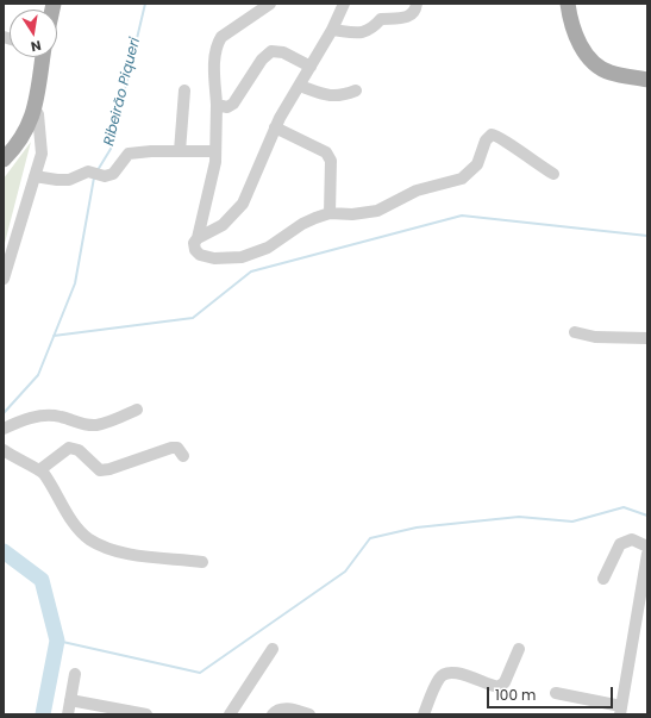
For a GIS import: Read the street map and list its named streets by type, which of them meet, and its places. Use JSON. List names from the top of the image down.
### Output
{
  "water": ["Ribeirão Piqueri"],
  "scale_bar": "100 m",
  "north": "bottom"
}
